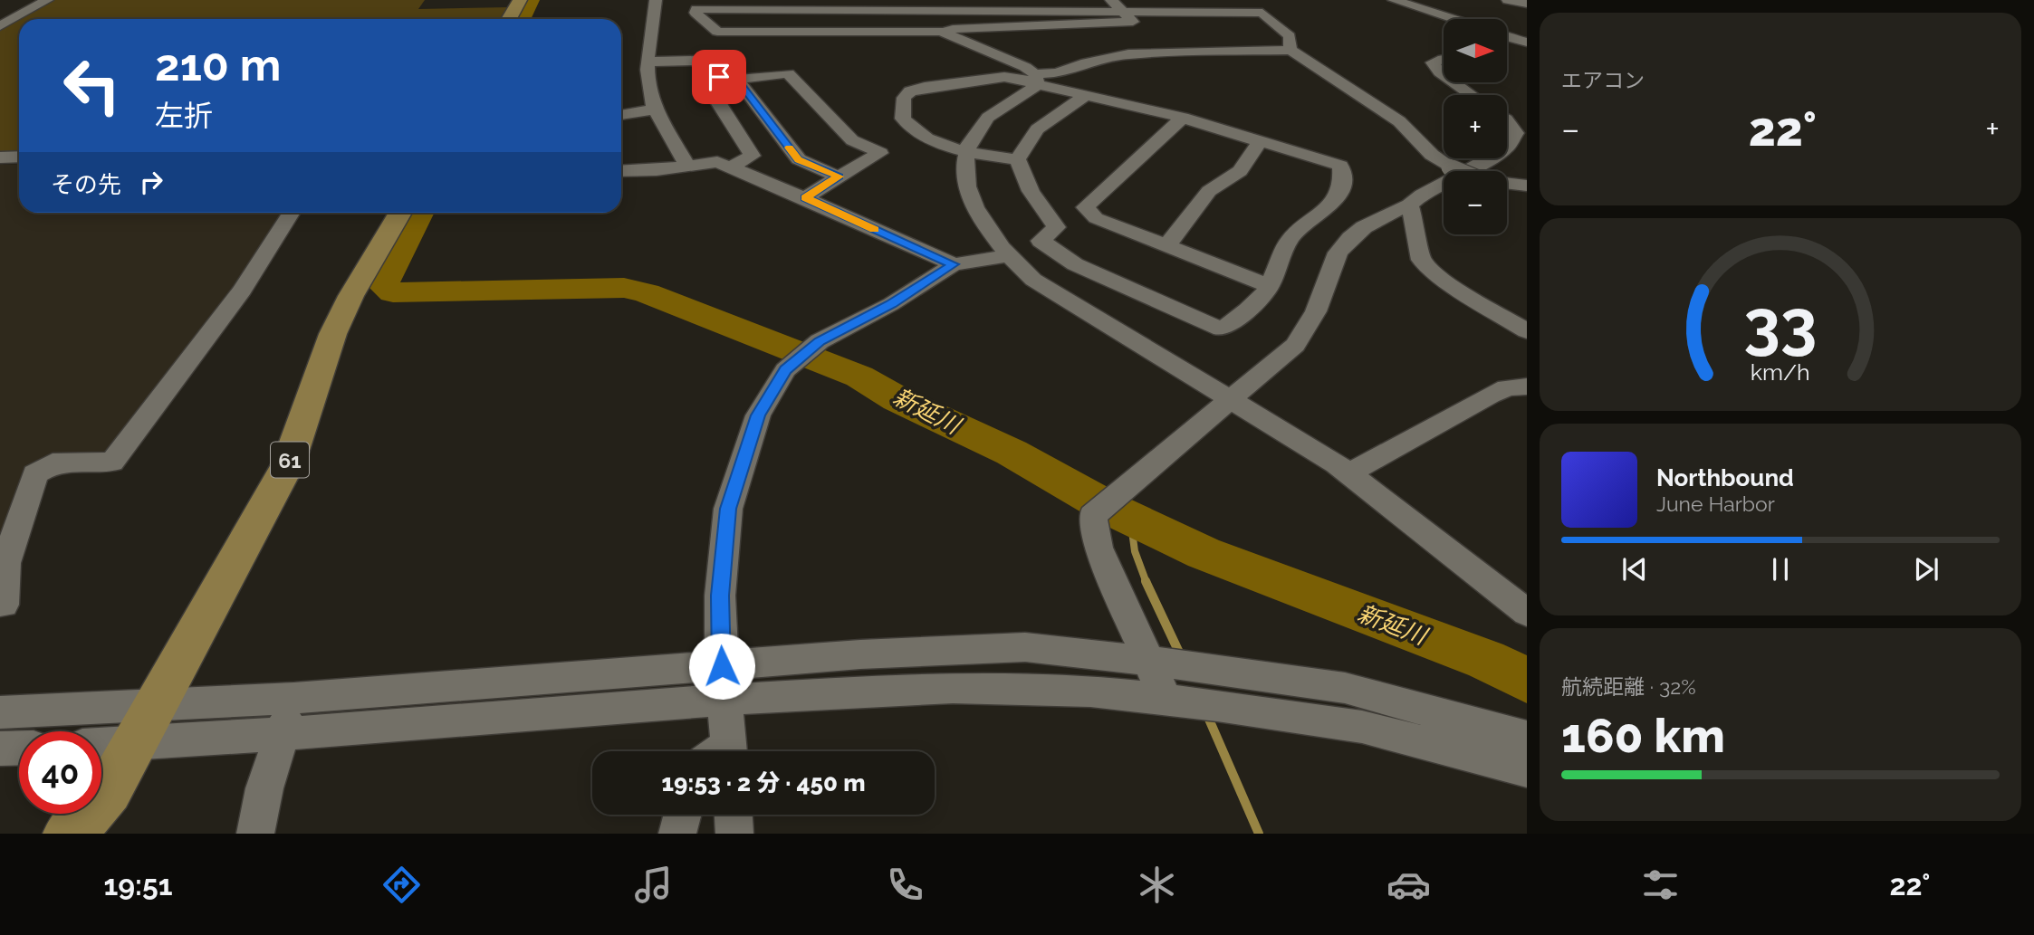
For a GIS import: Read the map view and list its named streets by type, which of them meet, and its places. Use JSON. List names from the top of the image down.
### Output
{
  "streets": {
    "main road": ["61"]
  },
  "water": ["新延川"],
  "north": "right",
  "page": {
    "tile": [
      "エアコン",
      ["航続距離 · 32%", "160 km"]
    ],
    "map_buttons": ["+", "−"],
    "turn": ["210 m", "左折"],
    "heat": ["−", "22°", "+"],
    "then": "その先",
    "song": ["Northbound", "June Harbor"],
    "limit": "40",
    "trip": "19:53 · 2 分 · 450 m",
    "tabs": ["19:51", "22°"],
    "gauge": ["33", "km/h"]
  }
}
